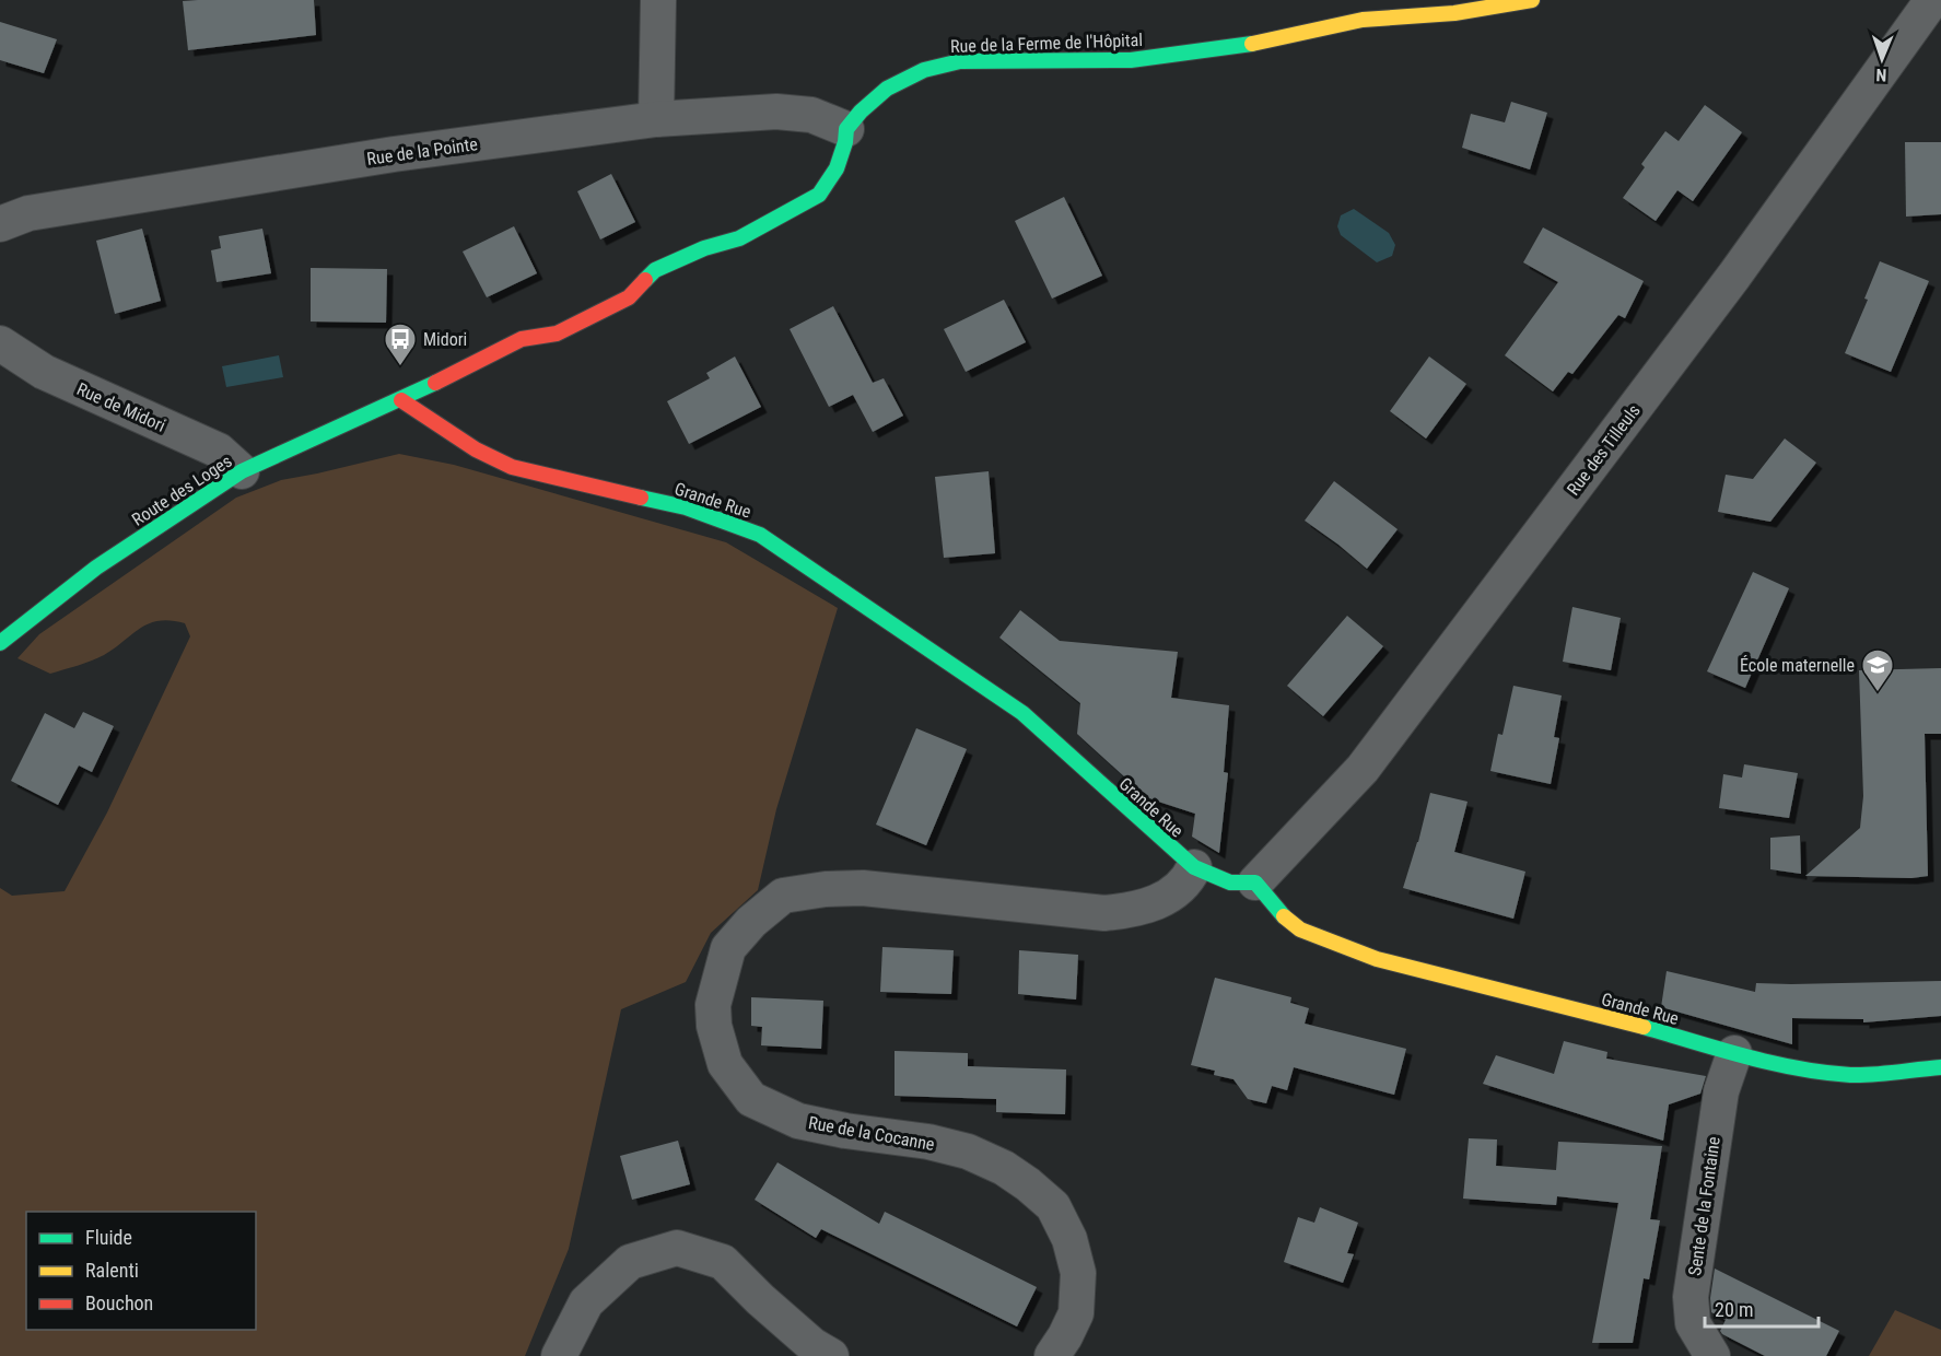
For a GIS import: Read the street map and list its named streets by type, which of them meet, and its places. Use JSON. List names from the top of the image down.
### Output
{
  "streets": {
    "street": [
      "Rue de la Ferme de l'Hôpital",
      "Rue de la Pointe",
      "Rue de Midori",
      "Rue des Tilleuls",
      "Route des Loges",
      "Grande Rue",
      "Rue de la Cocanne",
      "Sente de la Fontaine"
    ]
  },
  "crossings": [
    ["Rue de la Ferme de l'Hôpital", "Rue de la Pointe"],
    ["Rue de la Ferme de l'Hôpital", "Route des Loges"],
    ["Rue de la Ferme de l'Hôpital", "Grande Rue"],
    ["Rue de Midori", "Route des Loges"],
    ["Rue des Tilleuls", "Grande Rue"],
    ["Route des Loges", "Grande Rue"],
    ["Grande Rue", "Rue de la Cocanne"],
    ["Grande Rue", "Sente de la Fontaine"]
  ],
  "places": {
    "bus stop": ["Midori"],
    "school or university": ["École maternelle"]
  },
  "legend": ["Fluide", "Ralenti", "Bouchon"],
  "scale_bar": "20 m",
  "north": "bottom"
}
